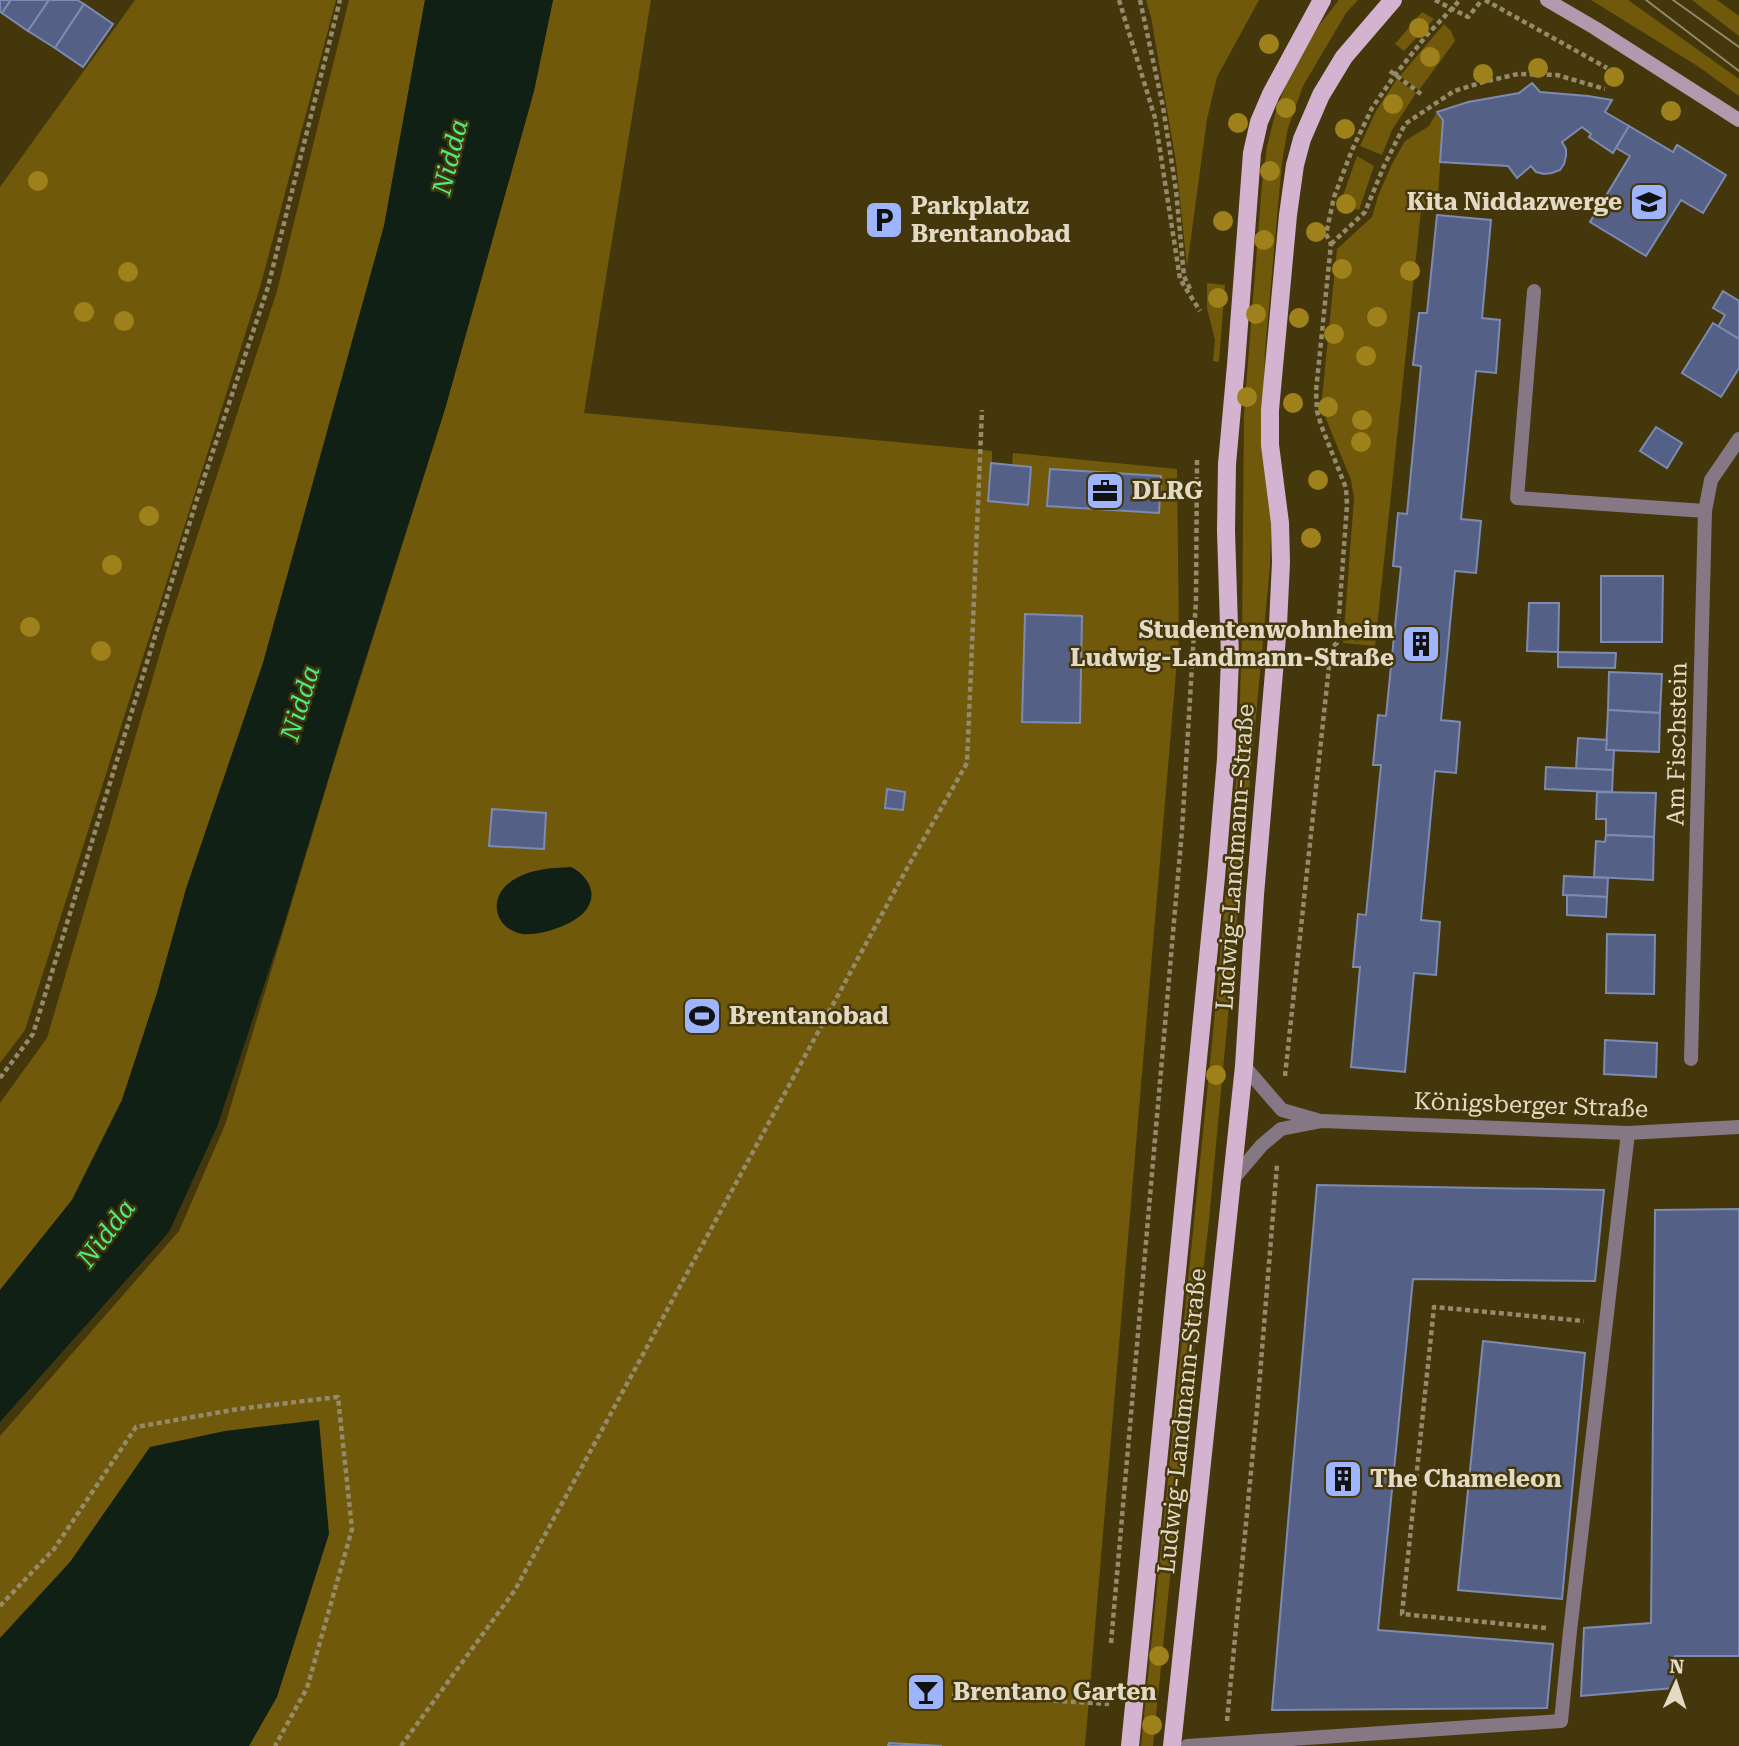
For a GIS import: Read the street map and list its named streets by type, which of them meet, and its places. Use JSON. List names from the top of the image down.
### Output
{
  "streets": {
    "main road": ["Ludwig-Landmann-Straße"],
    "street": ["Am Fischstein", "Königsberger Straße"]
  },
  "water": ["Nidda"],
  "places": {
    "school or university": ["Kita Niddazwerge"],
    "parking": ["Parkplatz Brentanobad"],
    "office": ["DLRG"],
    "building": ["Studentenwohnheim Ludwig-Landmann-Straße", "The Chameleon"],
    "sports": ["Brentanobad"],
    "bar": ["Brentano Garten"]
  },
  "north": "top"
}
